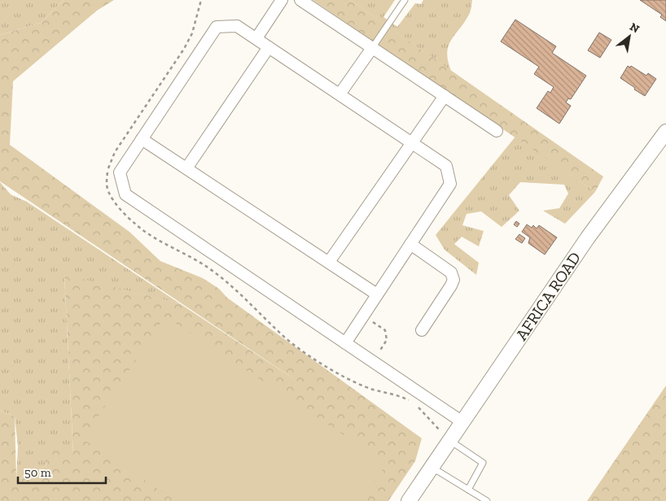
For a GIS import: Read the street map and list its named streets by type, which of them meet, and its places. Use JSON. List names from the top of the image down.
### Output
{
  "streets": {
    "street": ["AFRICA ROAD"]
  },
  "scale_bar": "50 m",
  "north": "top right"
}
